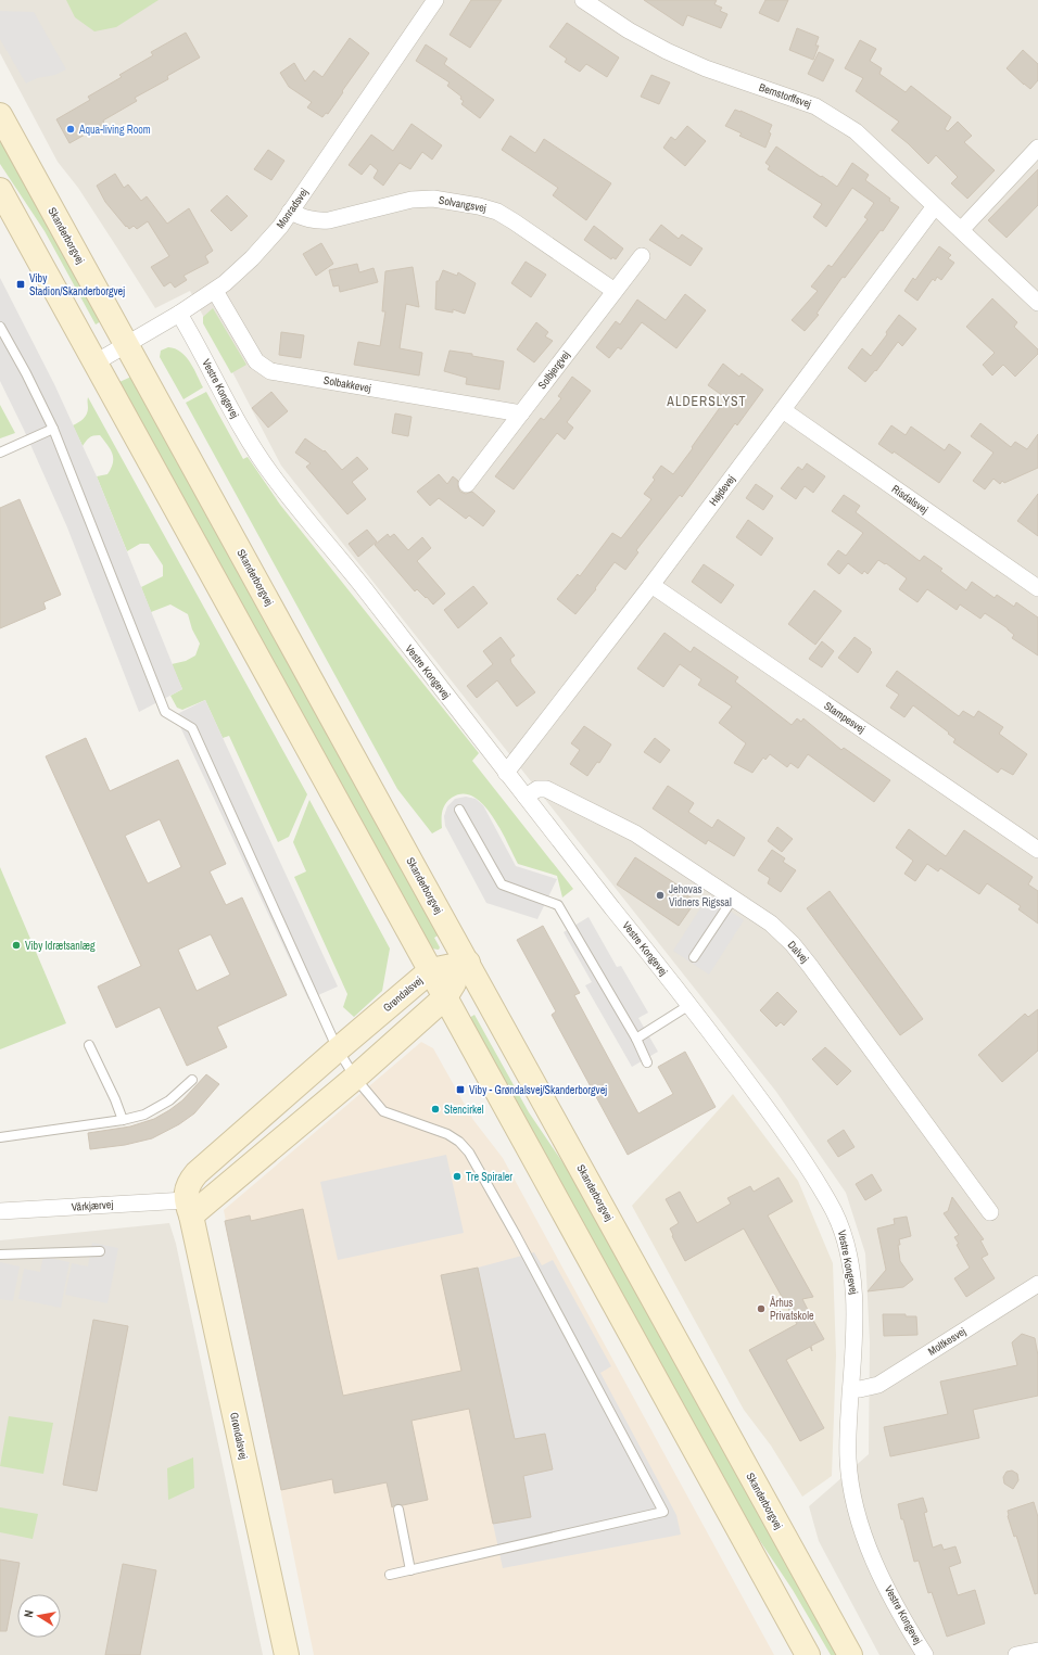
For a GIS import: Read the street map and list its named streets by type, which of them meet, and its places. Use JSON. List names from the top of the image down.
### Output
{
  "streets": {
    "main road": ["Skanderborgvej", "Grøndalsvej"],
    "street": [
      "Bernstorffsvej",
      "Solvangsvej",
      "Monradsvej",
      "Solbjergvej",
      "Solbakkevej",
      "Vestre Kongevej",
      "Højdevej",
      "Risdalsvej",
      "Stampesvej",
      "Dalvej",
      "Vårkjærvej",
      "Moltkesvej"
    ]
  },
  "crossings": [
    ["Bernstorffsvej", "Højdevej"],
    ["Solvangsvej", "Monradsvej"],
    ["Solvangsvej", "Solbjergvej"],
    ["Monradsvej", "Skanderborgvej"],
    ["Monradsvej", "Solbakkevej"],
    ["Monradsvej", "Vestre Kongevej"],
    ["Skanderborgvej", "Grøndalsvej"],
    ["Solbjergvej", "Solbakkevej"],
    ["Vestre Kongevej", "Højdevej"],
    ["Vestre Kongevej", "Dalvej"],
    ["Vestre Kongevej", "Moltkesvej"],
    ["Højdevej", "Risdalsvej"],
    ["Højdevej", "Stampesvej"],
    ["Grøndalsvej", "Vårkjærvej"]
  ],
  "districts": ["ALDERSLYST"],
  "places": {
    "other": [
      "Aqua-living Room",
      "Jehovas Vidners Rigssal",
      "Viby Idrætsanlæg",
      "Stencirkel",
      "Tre Spiraler",
      "Århus Privatskole"
    ],
    "transit": ["Viby Stadion/Skanderborgvej", "Viby - Grøndalsvej/Skanderborgvej"]
  },
  "north": "left"
}
